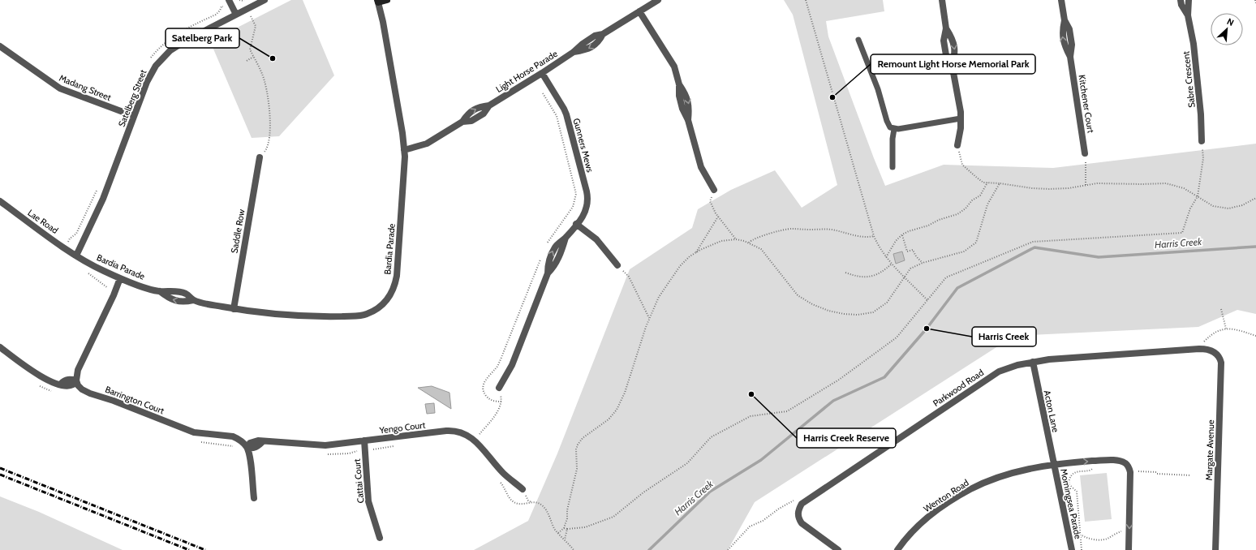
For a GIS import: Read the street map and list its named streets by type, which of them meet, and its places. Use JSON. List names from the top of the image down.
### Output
{
  "streets": {
    "street": [
      "Light Horse Parade",
      "Sabre Crescent",
      "Madang Street",
      "Satelberg Street",
      "Kitchener Court",
      "Gunners Mews",
      "Lae Road",
      "Saddle Row",
      "Bardia Parade",
      "Parkwood Road",
      "Barrington Court",
      "Acton Lane",
      "Yengo Court",
      "Margate Avenue",
      "Cattai Court",
      "Wenton Road",
      "Morningsea Parade"
    ]
  },
  "crossings": [
    ["Light Horse Parade", "Gunners Mews"],
    ["Light Horse Parade", "Bardia Parade"],
    ["Madang Street", "Satelberg Street"],
    ["Satelberg Street", "Lae Road"],
    ["Satelberg Street", "Bardia Parade"],
    ["Lae Road", "Bardia Parade"],
    ["Saddle Row", "Bardia Parade"],
    ["Parkwood Road", "Acton Lane"],
    ["Parkwood Road", "Margate Avenue"],
    ["Barrington Court", "Yengo Court"],
    ["Acton Lane", "Wenton Road"],
    ["Acton Lane", "Morningsea Parade"],
    ["Yengo Court", "Cattai Court"],
    ["Wenton Road", "Morningsea Parade"]
  ],
  "water": ["Harris Creek"],
  "places": [
    "Satelberg Park",
    "Remount Light Horse Memorial Park",
    "Harris Creek",
    "Harris Creek Reserve"
  ],
  "north": "top right"
}
